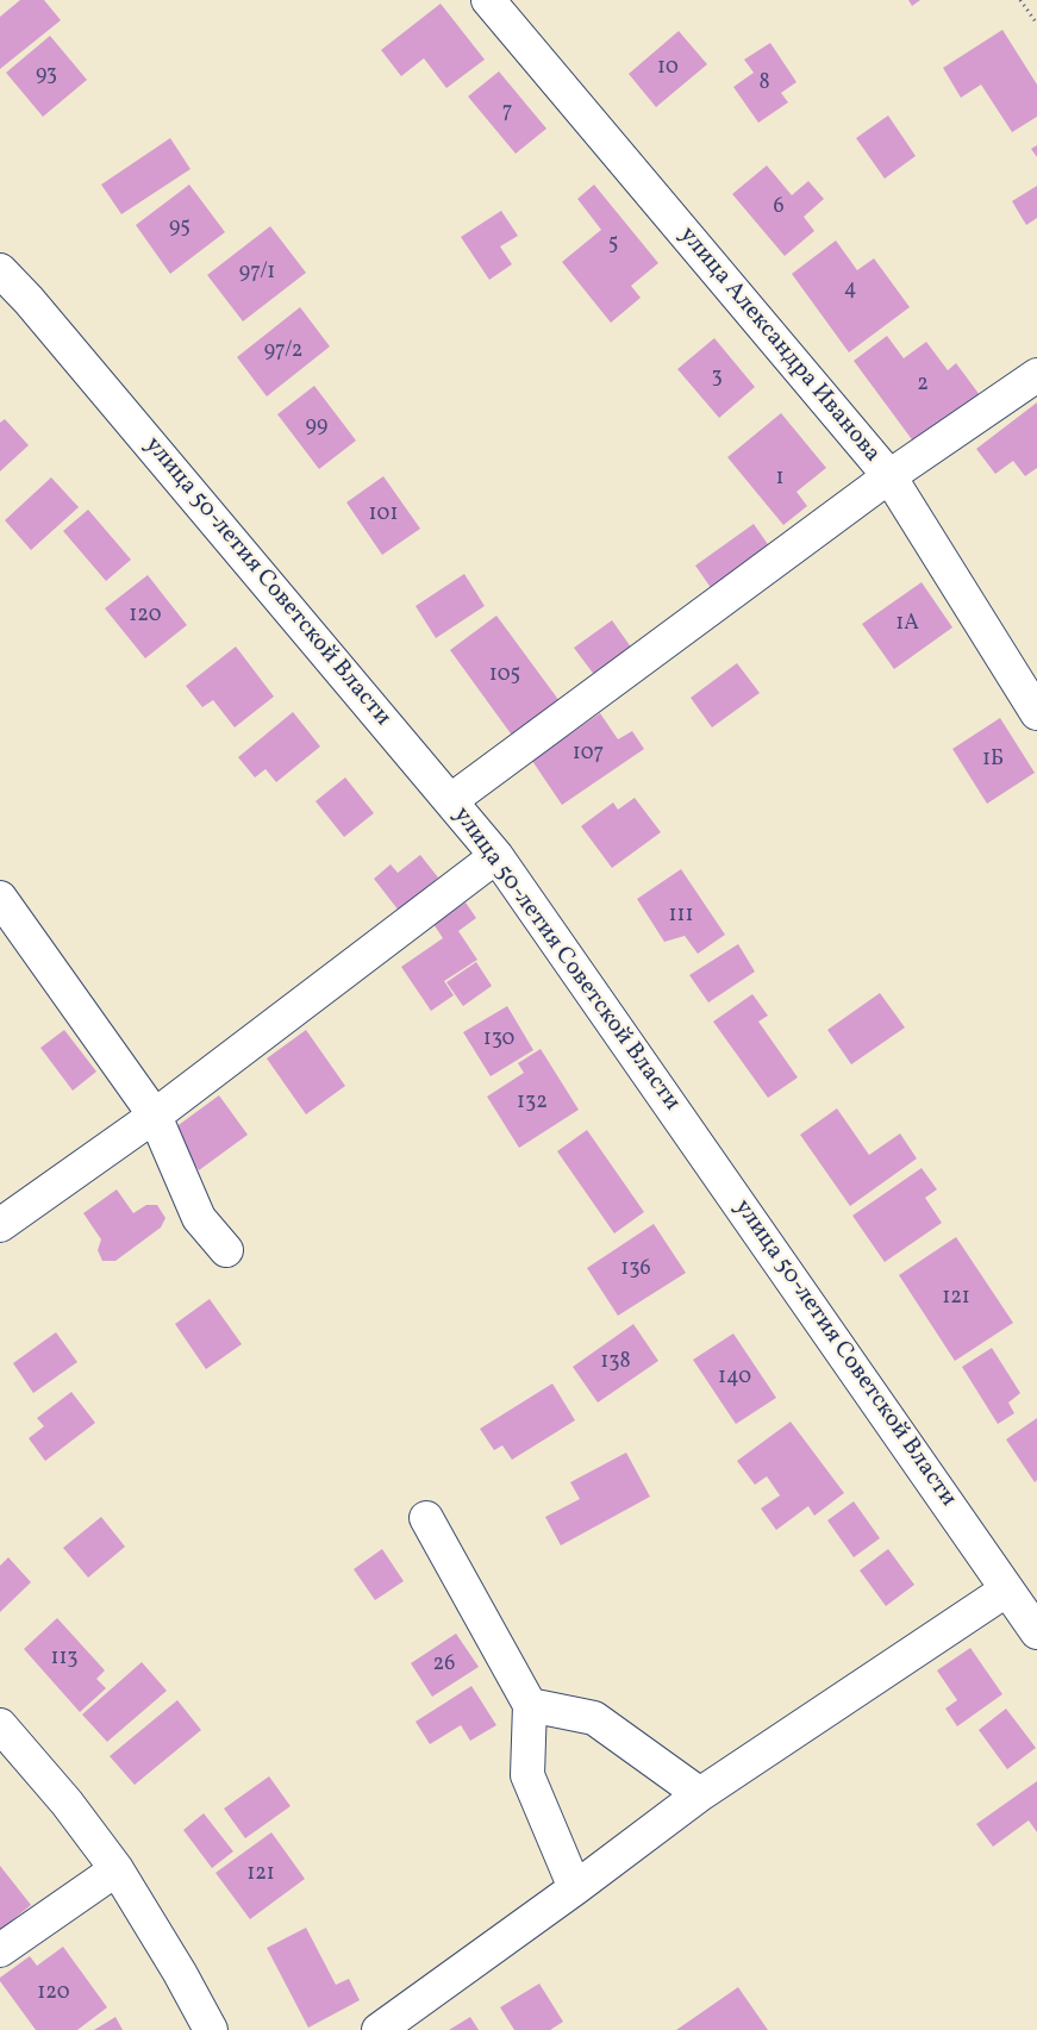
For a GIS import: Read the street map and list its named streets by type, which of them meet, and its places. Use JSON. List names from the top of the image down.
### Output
{
  "streets": {
    "street": ["улица Александра Иванова", "улица 50-летия Советской Власти"]
  },
  "house_numbers": [
    "10",
    "93",
    "8",
    "7",
    "6",
    "95",
    "5",
    "97/1",
    "4",
    "97/2",
    "3",
    "2",
    "99",
    "1",
    "101",
    "120",
    "1А",
    "105",
    "107",
    "1Б",
    "111",
    "130",
    "132",
    "136",
    "121",
    "138",
    "140",
    "113",
    "26",
    "121",
    "120"
  ]
}
